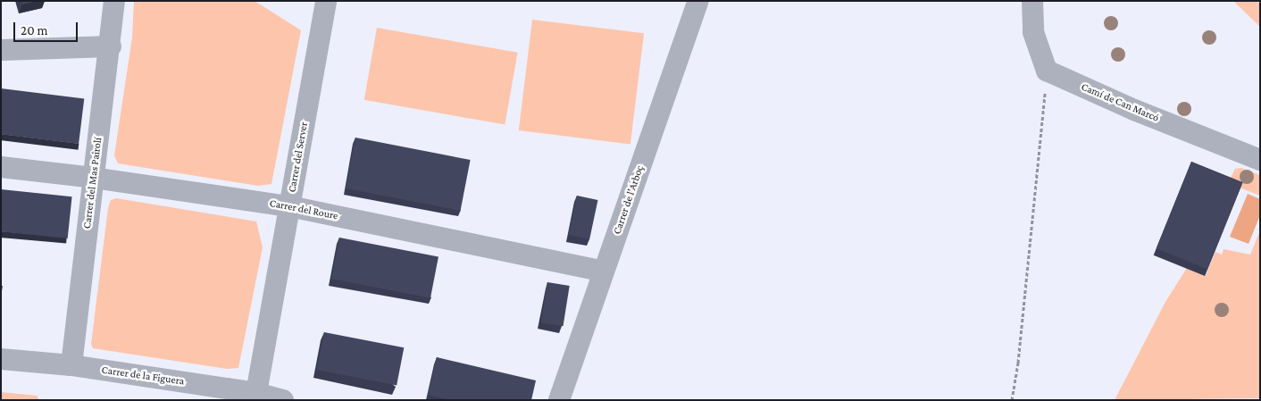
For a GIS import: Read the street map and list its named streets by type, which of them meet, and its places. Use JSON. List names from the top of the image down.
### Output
{
  "streets": {
    "street": [
      "Camí de Can Marcó",
      "Carrer del Server",
      "Carrer del Mas Pairolí",
      "Carrer de l'Arboç",
      "Carrer del Roure",
      "Carrer de la Figuera"
    ]
  },
  "crossings": [
    ["Carrer del Server", "Carrer del Roure"],
    ["Carrer del Server", "Carrer de la Figuera"],
    ["Carrer del Mas Pairolí", "Carrer del Roure"],
    ["Carrer del Mas Pairolí", "Carrer de la Figuera"],
    ["Carrer de l'Arboç", "Carrer del Roure"]
  ],
  "scale_bar": "20 m"
}
